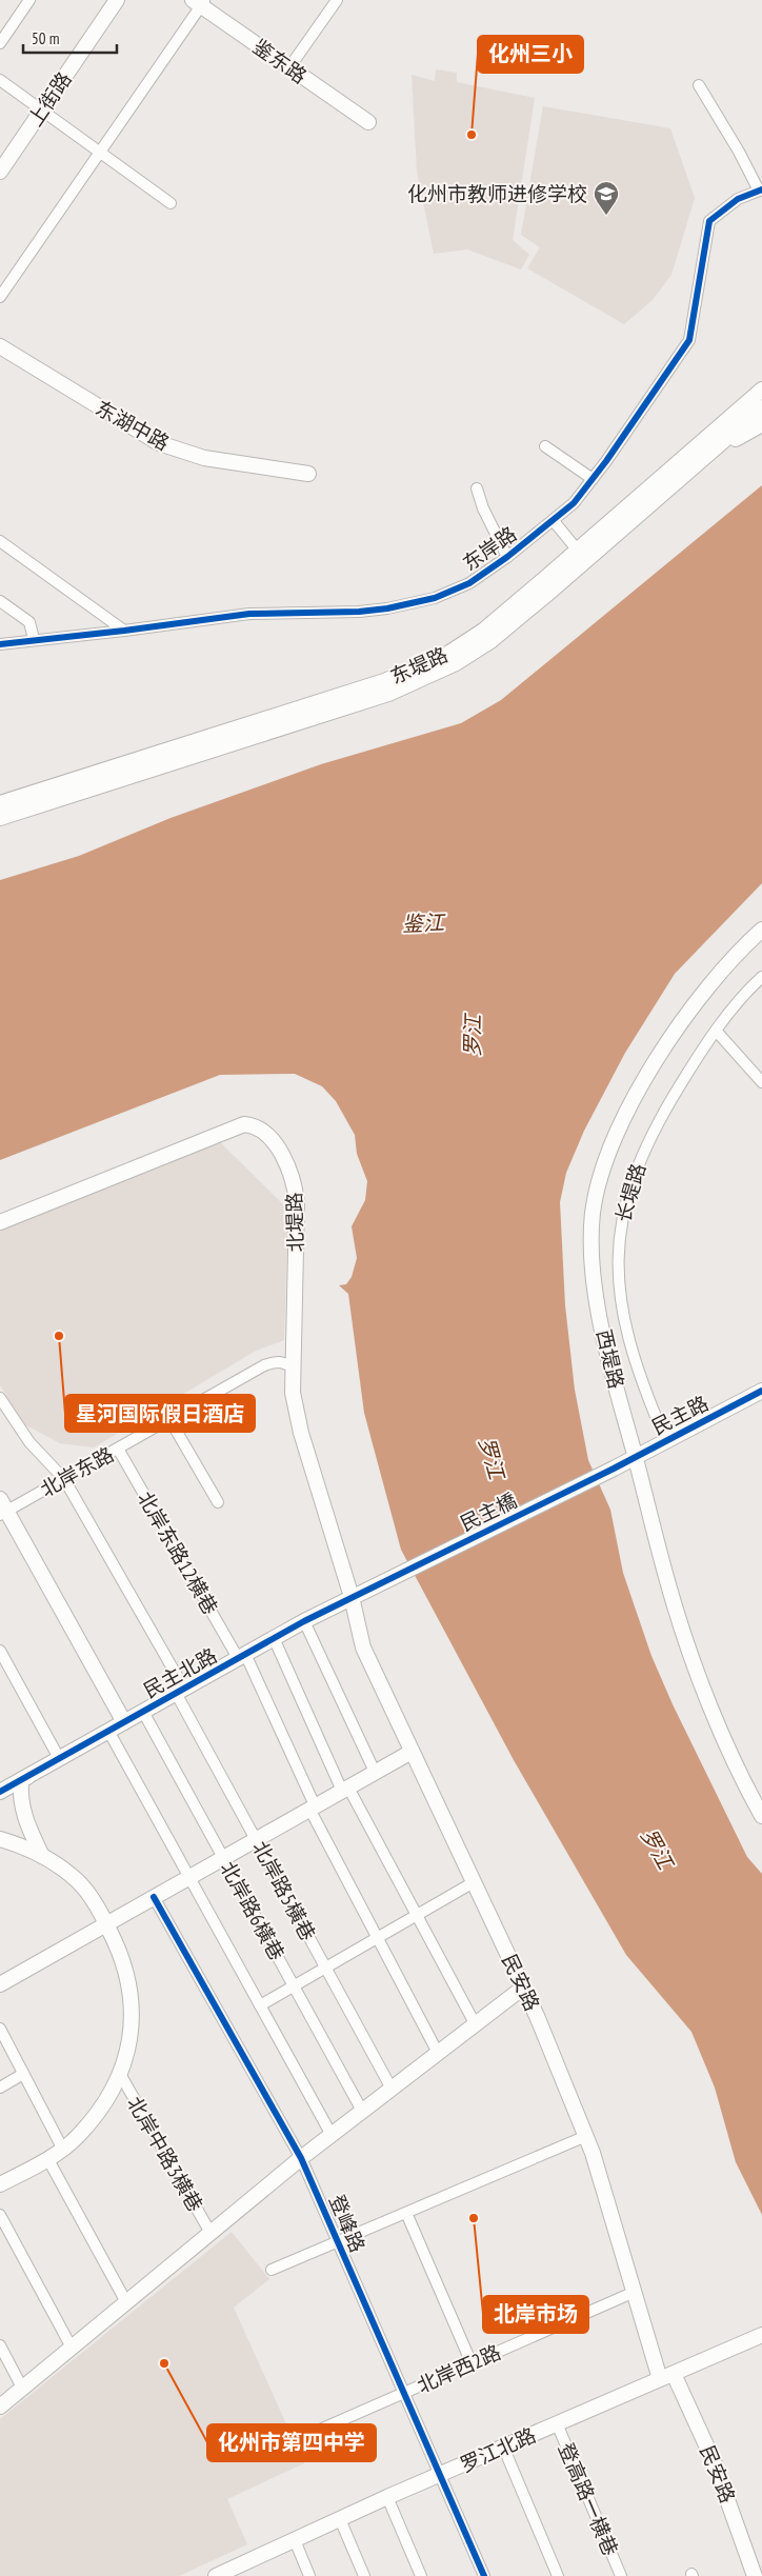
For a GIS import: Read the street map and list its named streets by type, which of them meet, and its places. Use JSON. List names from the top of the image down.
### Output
{
  "streets": {
    "main road": [
      "鉴东路",
      "上街路",
      "东湖中路",
      "东堤路",
      "北堤路",
      "西堤路",
      "民主路",
      "民主橋",
      "民主北路",
      "民安路",
      "罗江北路"
    ],
    "street": [
      "东岸路",
      "长堤路",
      "北岸东路",
      "北岸东路12横巷",
      "北岸路5橫巷",
      "北岸路6橫巷",
      "北岸中路3横巷",
      "登峰路",
      "北岸西2路",
      "登高路一横巷"
    ]
  },
  "crossings": [
    ["长堤路", "民主路"],
    ["北堤路", "北岸东路"],
    ["北堤路", "民主北路"],
    ["北堤路", "民安路"],
    ["西堤路", "民主路"],
    ["民主路", "民主橋"],
    ["北岸东路", "北岸东路12横巷"],
    ["北岸东路", "北岸路5橫巷"],
    ["民主橋", "民主北路"],
    ["北岸东路12横巷", "民主北路"],
    ["民主北路", "北岸路5橫巷"],
    ["民主北路", "北岸路6橫巷"],
    ["民主北路", "民安路"],
    ["民安路", "北岸西2路"],
    ["民安路", "罗江北路"],
    ["登峰路", "北岸西2路"],
    ["登峰路", "罗江北路"],
    ["罗江北路", "登高路一横巷"]
  ],
  "water": ["鉴江", "罗江"],
  "places": {
    "other": [
      "化州三小",
      "星河国际假日酒店",
      "北岸市场",
      "化州市第四中学"
    ],
    "school or university": ["化州市教师进修学校"]
  },
  "scale_bar": "50 m"
}
